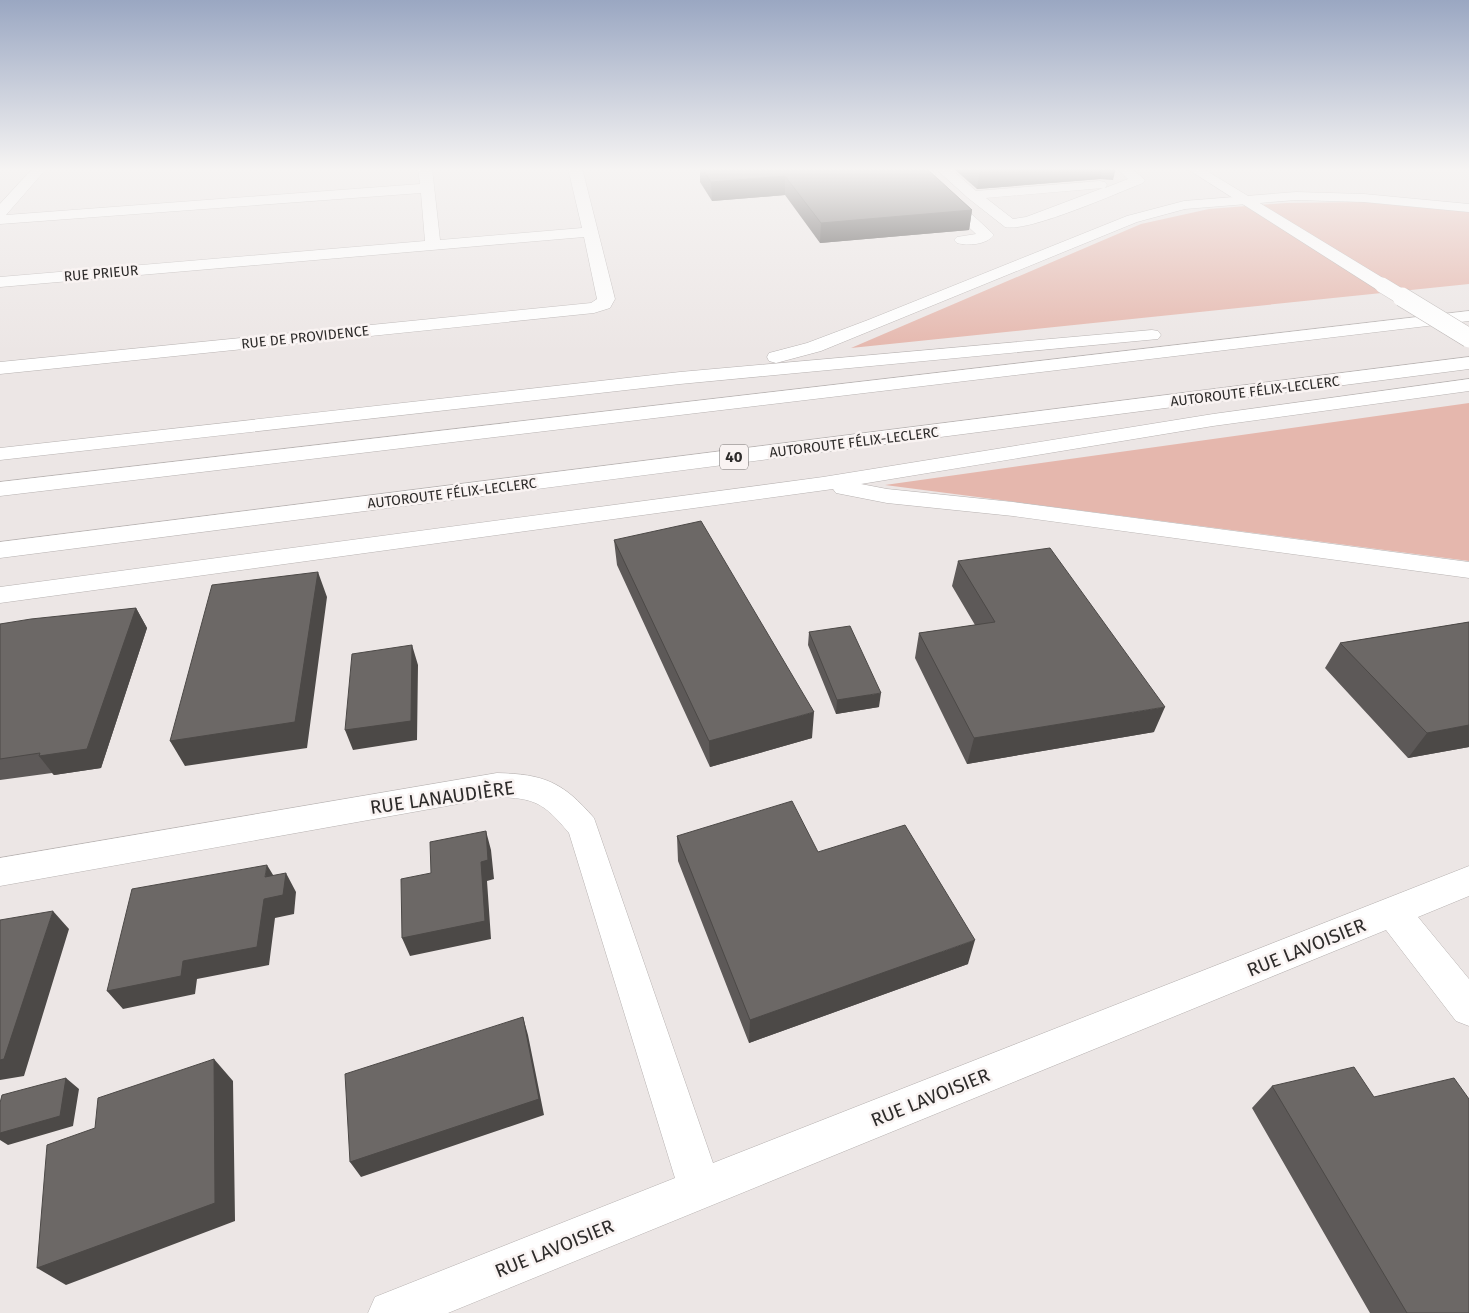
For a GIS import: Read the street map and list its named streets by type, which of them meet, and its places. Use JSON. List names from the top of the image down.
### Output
{
  "streets": {
    "main road": [
      "RUE PRIEUR",
      "RUE DE PROVIDENCE",
      "AUTOROUTE FÉLIX-LECLERC",
      "40",
      "RUE LANAUDIÈRE",
      "RUE LAVOISIER"
    ]
  },
  "crossings": [
    ["RUE PRIEUR", "RUE DE PROVIDENCE"],
    ["RUE LANAUDIÈRE", "RUE LAVOISIER"]
  ]
}
